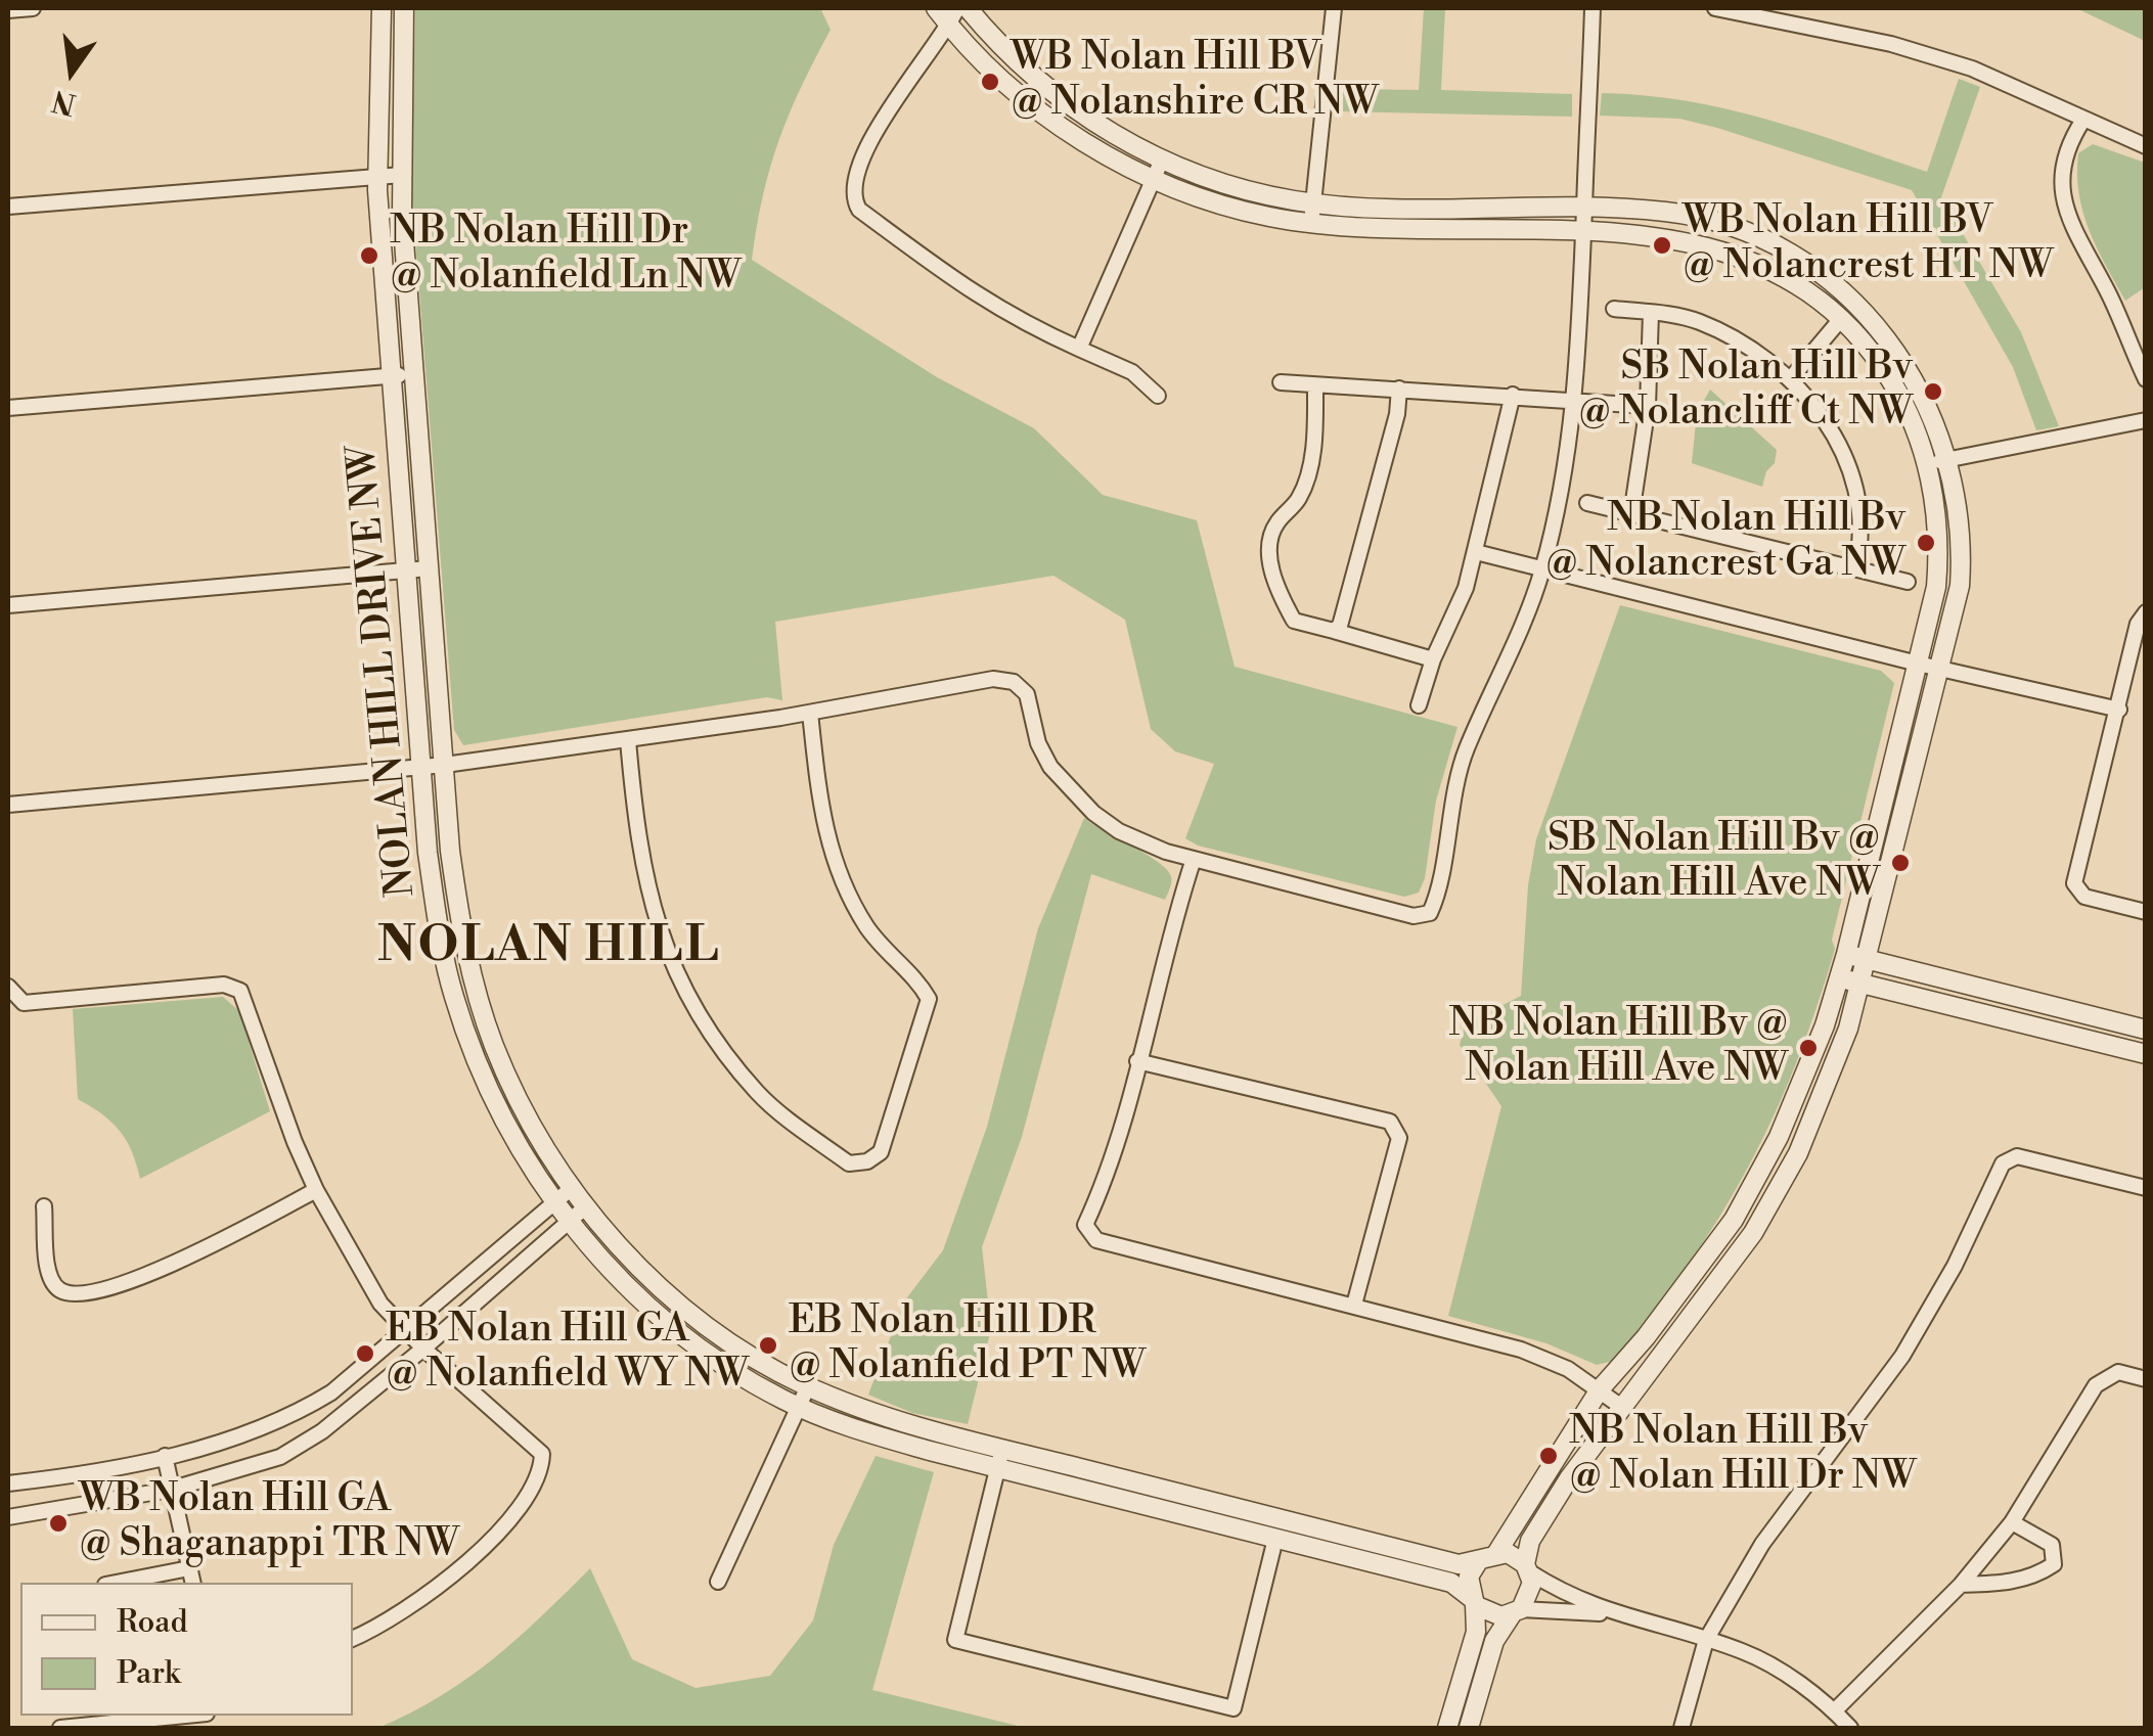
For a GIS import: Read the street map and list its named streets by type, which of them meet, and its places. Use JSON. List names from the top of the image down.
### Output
{
  "streets": {
    "street": ["NOLAN HILL DRIVE NW"]
  },
  "districts": ["NOLAN HILL"],
  "places": [
    "WB Nolan Hill BV @ Nolanshire CR NW",
    "WB Nolan Hill BV @ Nolancrest HT NW",
    "NB Nolan Hill Dr @ Nolanfield Ln NW",
    "SB Nolan Hill Bv @ Nolancliff Ct NW",
    "NB Nolan Hill Bv @ Nolancrest Ga NW",
    "SB Nolan Hill Bv @ Nolan Hill Ave NW",
    "NB Nolan Hill Bv @ Nolan Hill Ave NW",
    "EB Nolan Hill DR @ Nolanfield PT NW",
    "EB Nolan Hill GA @ Nolanfield WY NW",
    "NB Nolan Hill Bv @ Nolan Hill Dr NW",
    "WB Nolan Hill GA @ Shaganappi TR NW"
  ],
  "legend": ["Road", "Park"],
  "north": "bottom"
}
